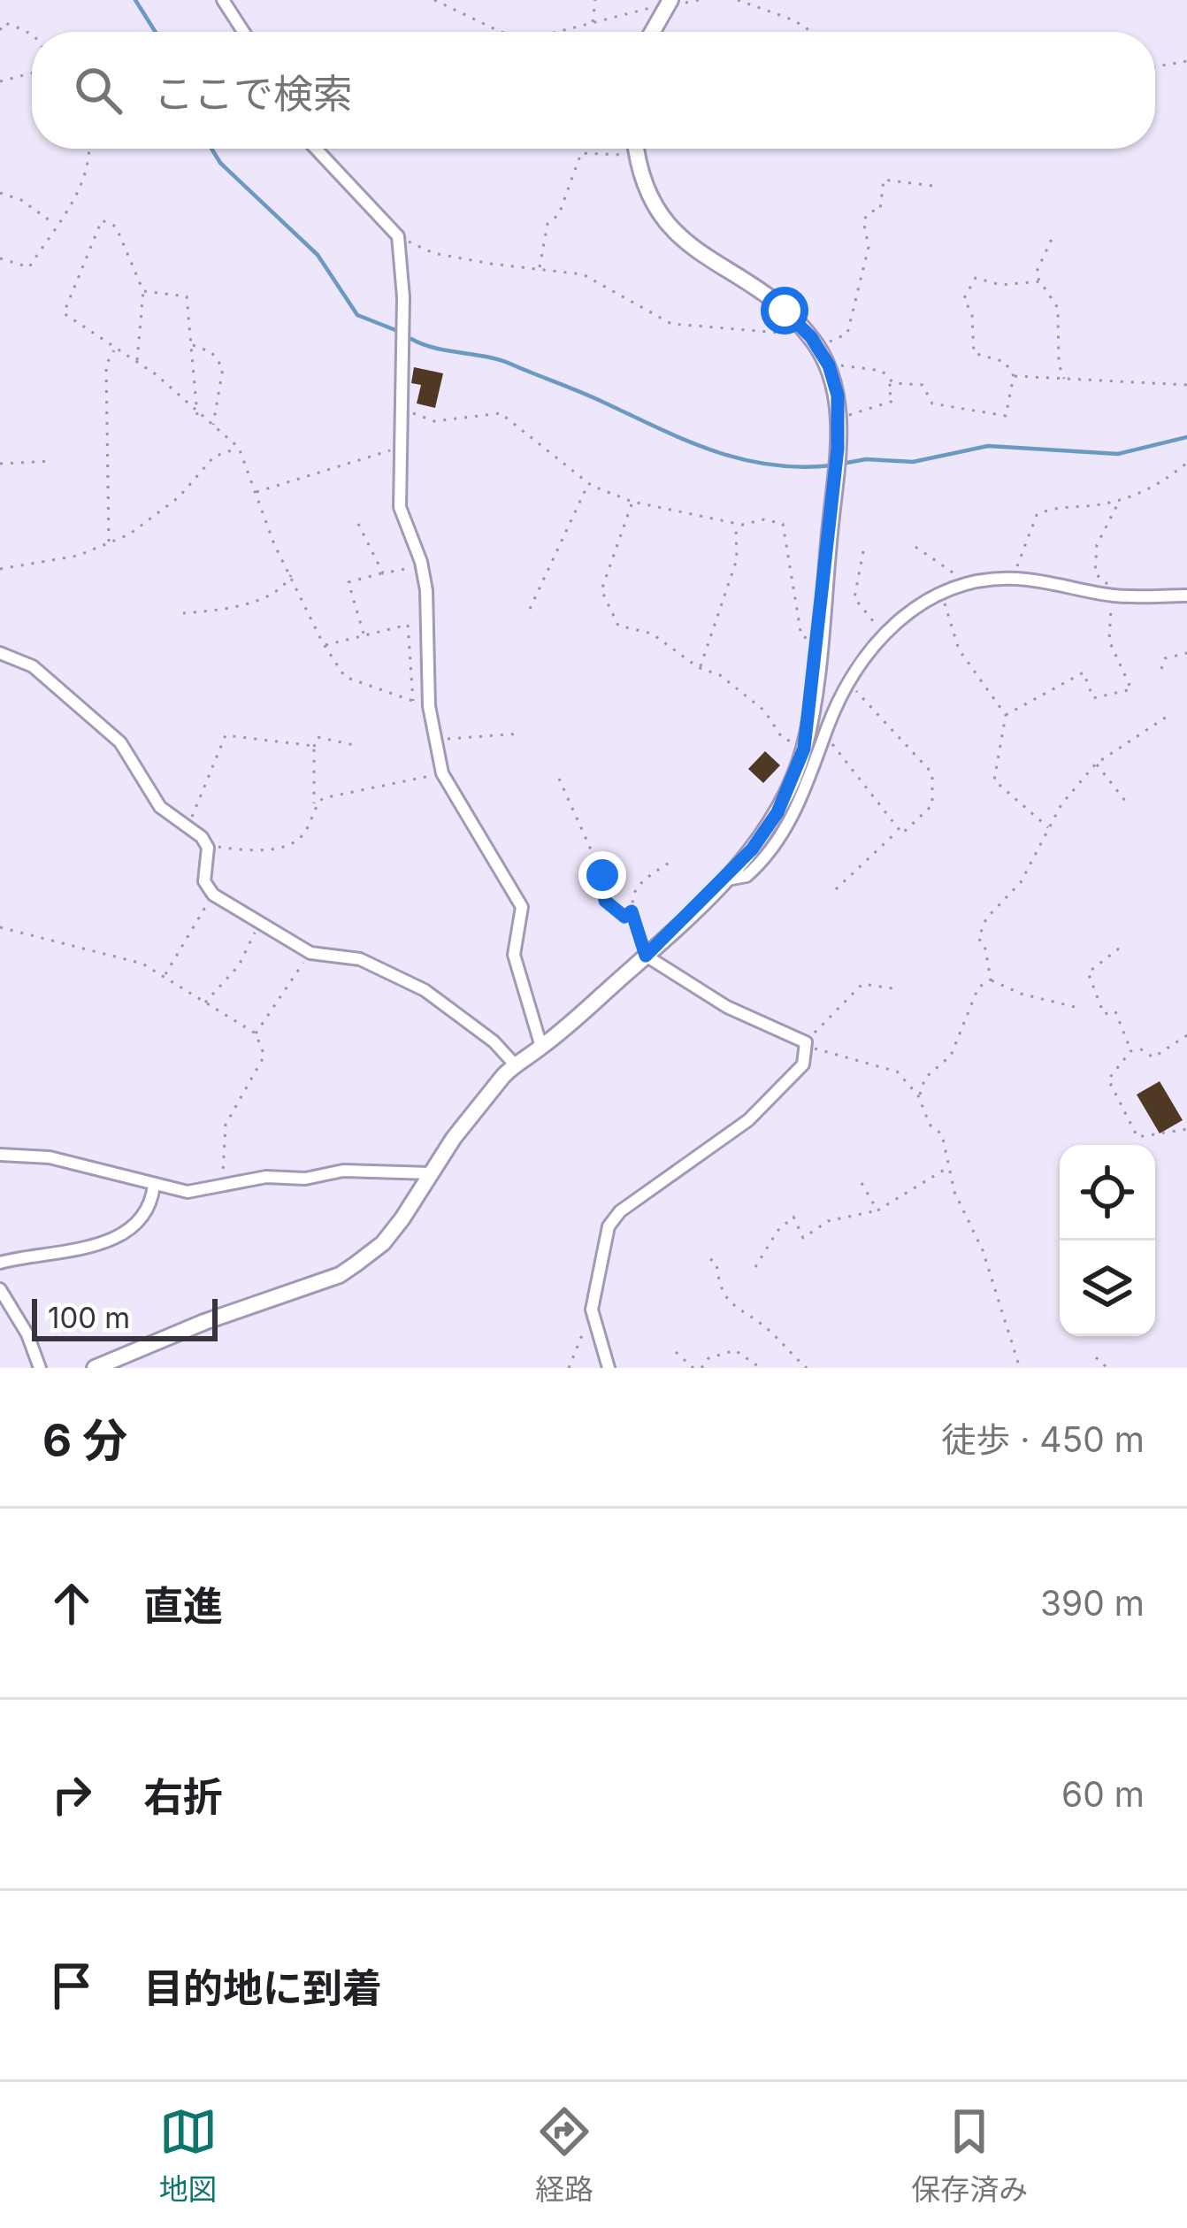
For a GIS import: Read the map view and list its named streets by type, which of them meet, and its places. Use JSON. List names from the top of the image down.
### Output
{
  "scale_bar": "100 m",
  "page": {
    "search": "ここで検索",
    "scale": "100 m",
    "heading": ["6 分", "徒歩 · 450 m"],
    "list": [
      ["直進", "390 m"],
      ["右折", "60 m"],
      "目的地に到着"
    ],
    "nav": ["地図", "経路", "保存済み"]
  }
}
